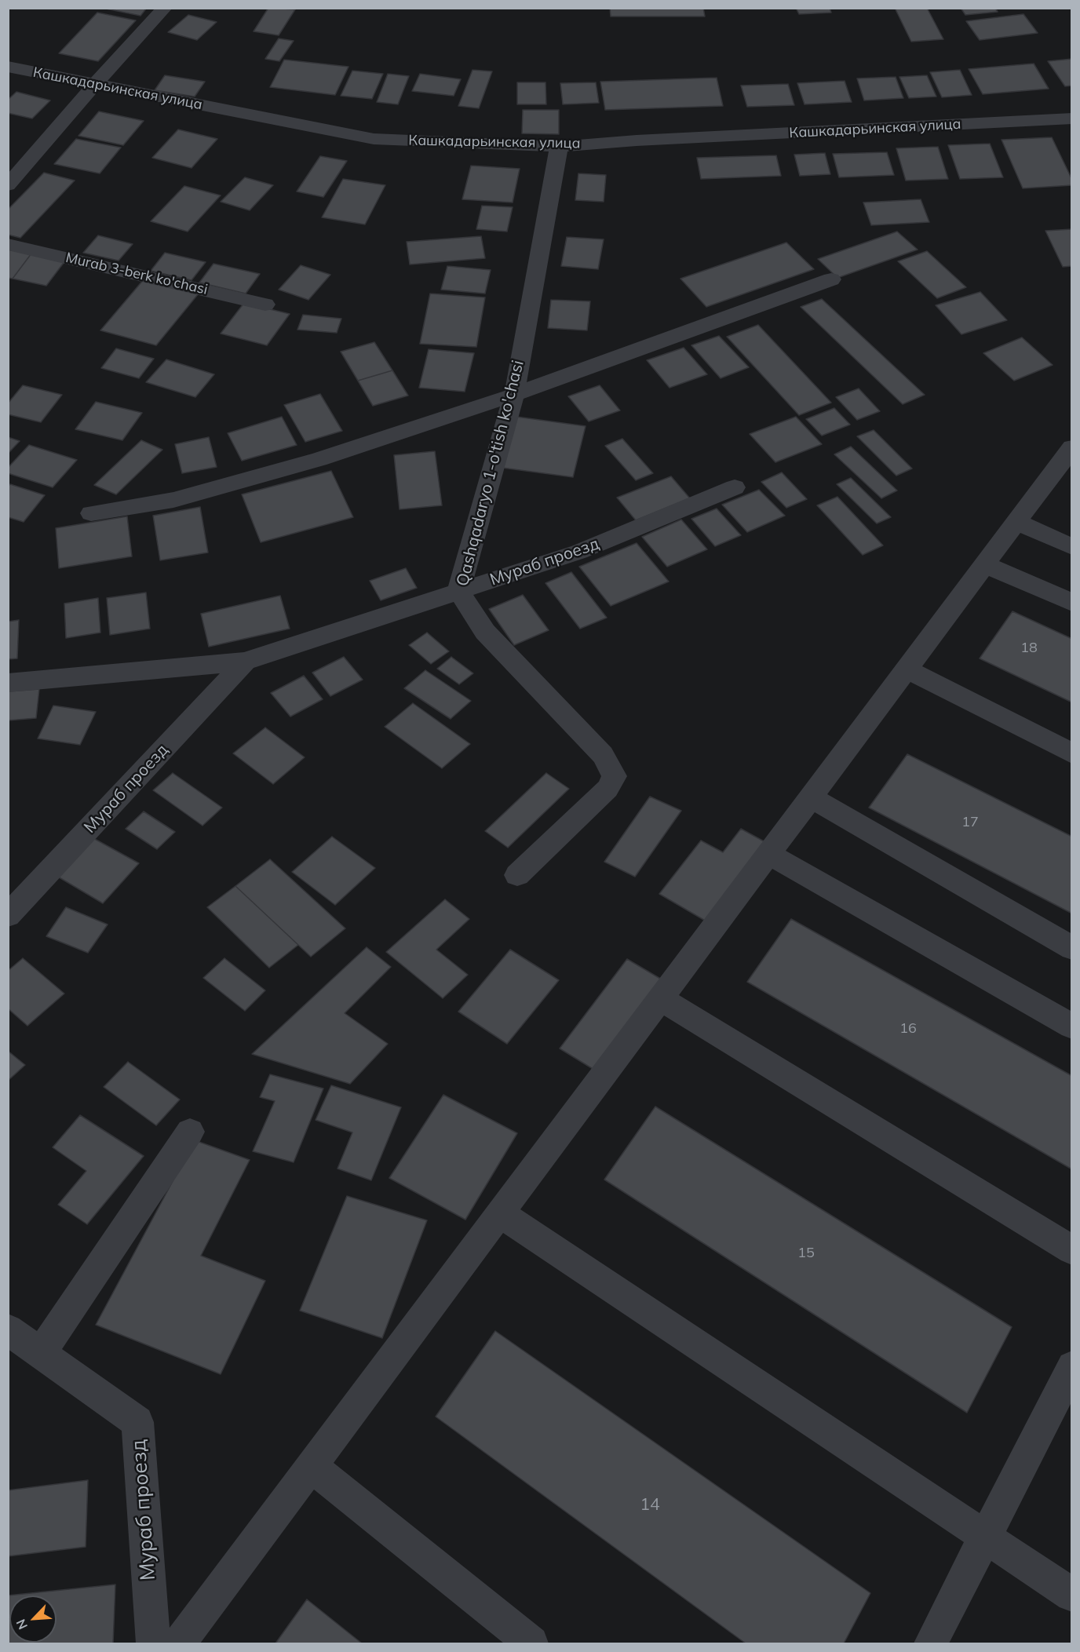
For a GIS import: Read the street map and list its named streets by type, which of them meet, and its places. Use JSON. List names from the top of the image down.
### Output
{
  "streets": {
    "street": [
      "Кашкадарьинская улица",
      "Murab 3-berk ko'chasi",
      "Qashqadaryo 1-o'tish ko'chasi",
      "Мураб проезд"
    ]
  },
  "crossings": [
    ["Кашкадарьинская улица", "Qashqadaryo 1-o'tish ko'chasi"],
    ["Qashqadaryo 1-o'tish ko'chasi", "Мураб проезд"]
  ],
  "house_numbers": [
    "18",
    "17",
    "16",
    "15",
    "14"
  ],
  "north": "bottom left"
}
